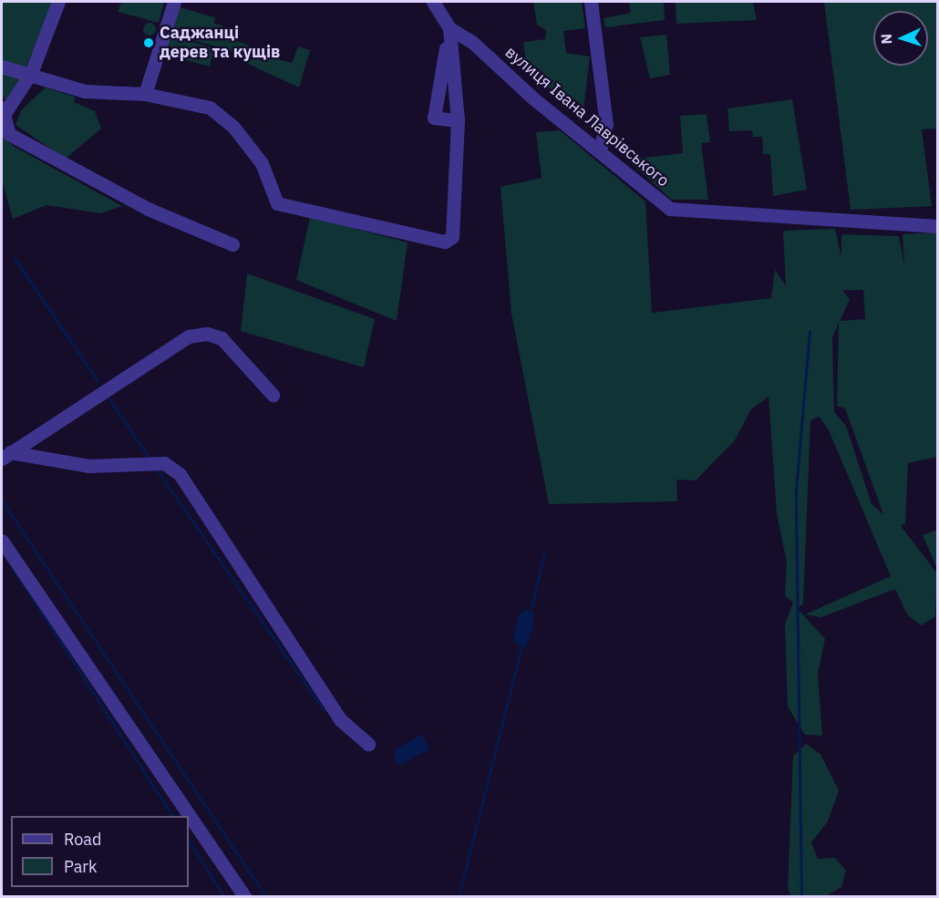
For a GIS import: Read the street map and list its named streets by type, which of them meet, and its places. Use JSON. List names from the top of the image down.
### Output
{
  "streets": {
    "street": ["вулиця Івана Лаврівського"]
  },
  "places": ["Саджанці дерев та кущів"],
  "legend": ["Road", "Park"],
  "north": "left"
}
